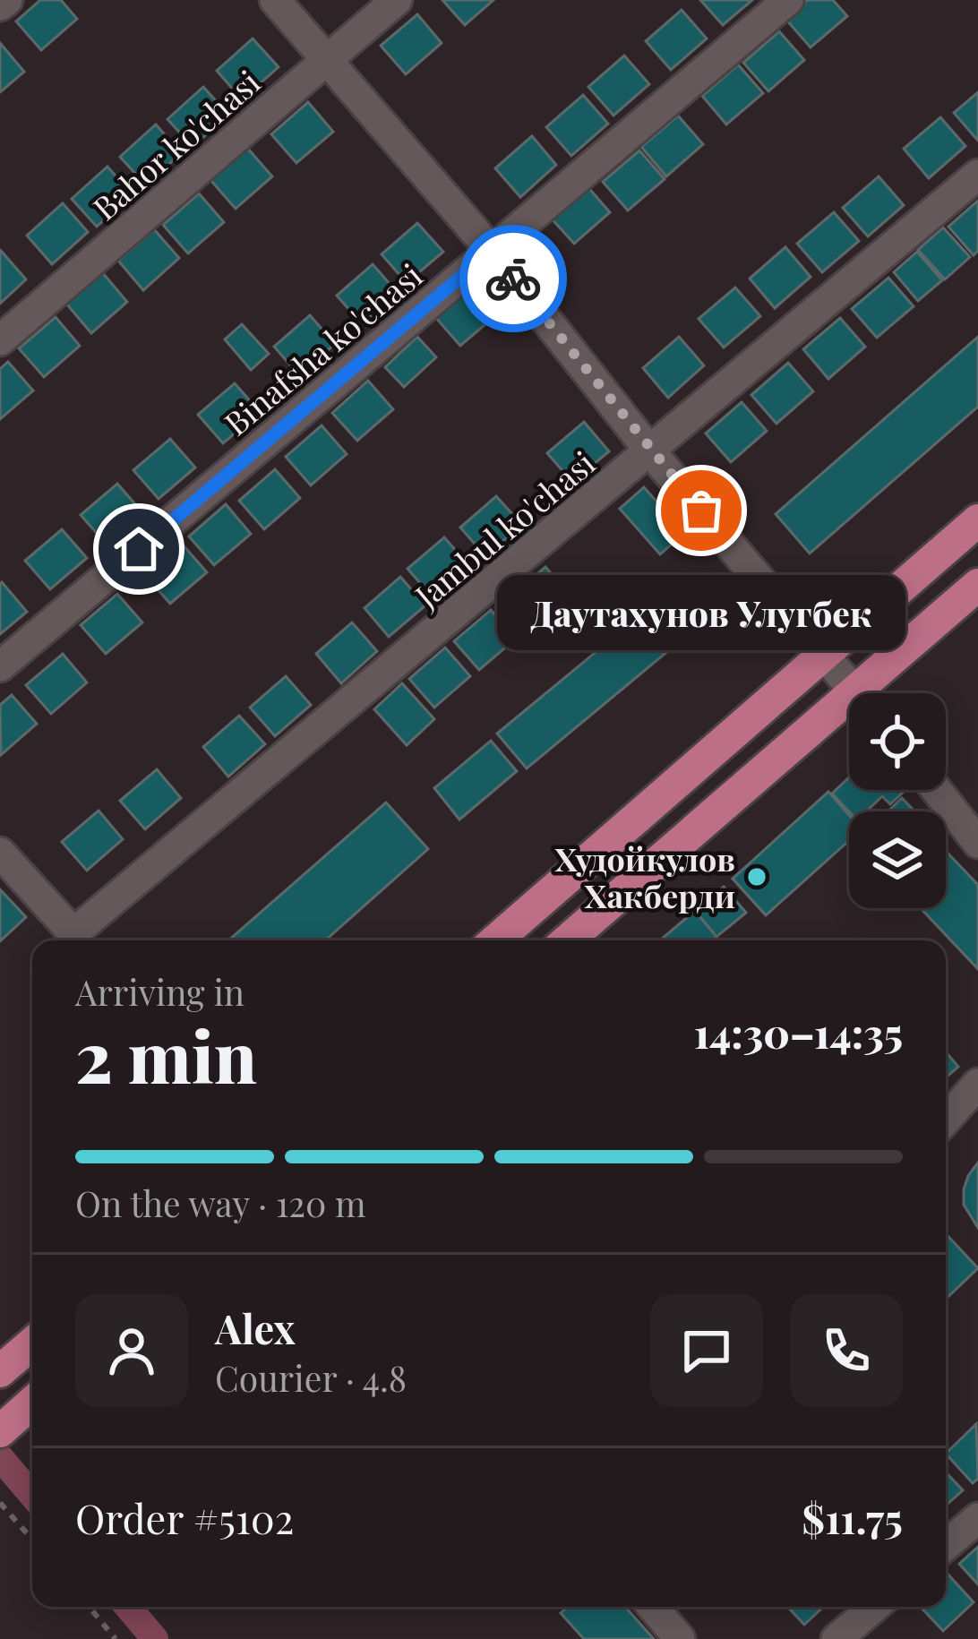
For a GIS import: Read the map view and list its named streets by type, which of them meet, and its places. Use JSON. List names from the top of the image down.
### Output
{
  "streets": {
    "street": ["Bahor ko'chasi", "Binafsha ko'chasi", "Jambul ko'chasi"]
  },
  "places": ["Даутахунов Улугбек", "Худойкулов Хакберди"],
  "page": {
    "bubble": "Даутахунов Улугбек",
    "heading": ["2 min", "Arriving in", "14:30–14:35"],
    "panel": [
      "Alex",
      "Courier · 4.8",
      "Order #5102",
      "$11.75"
    ],
    "bar": "On the way · 120 m"
  }
}
